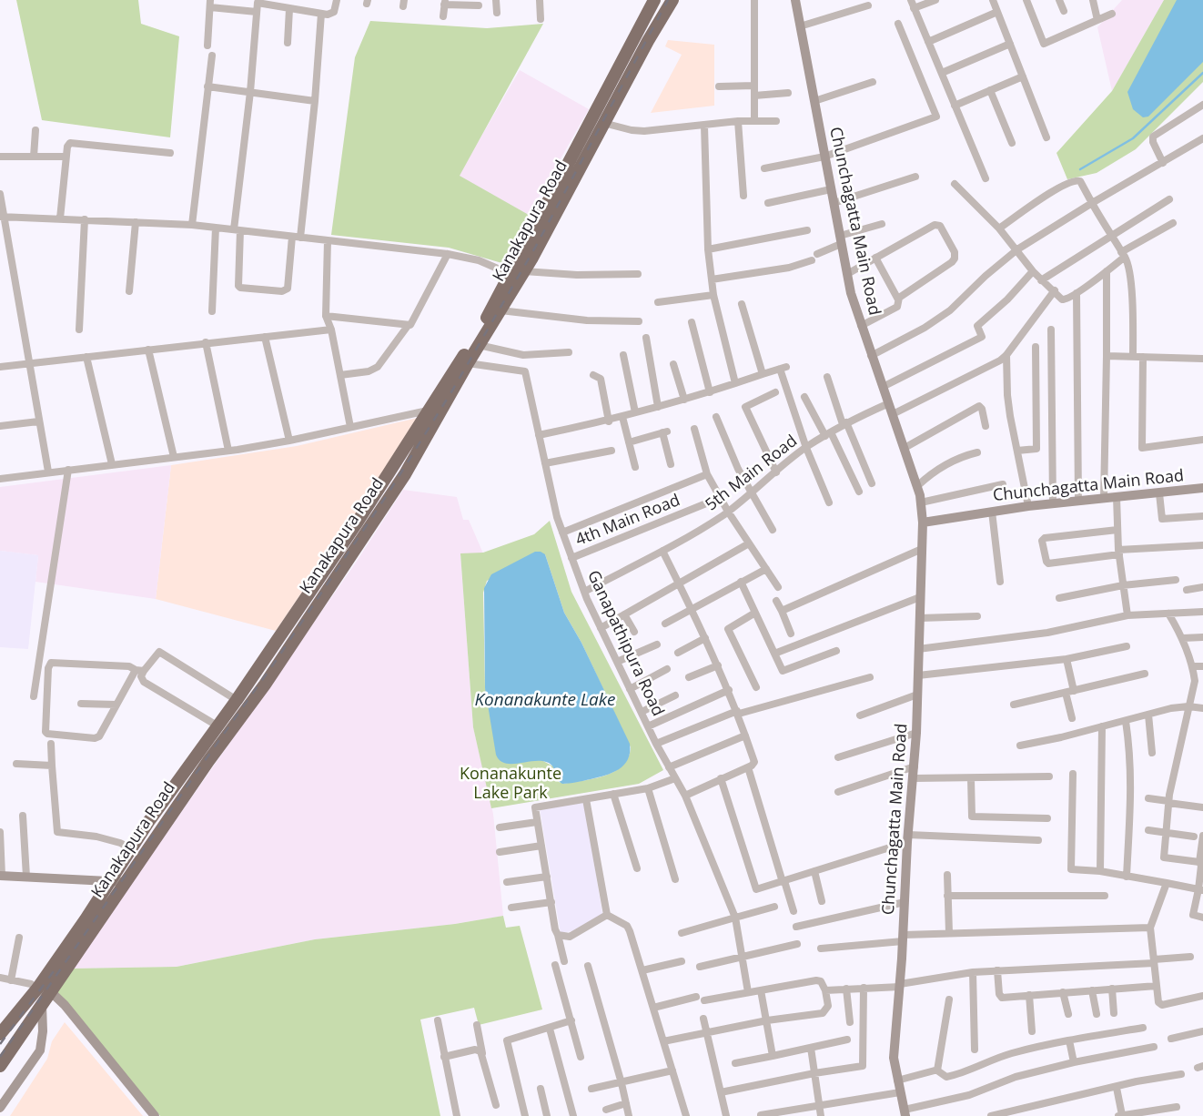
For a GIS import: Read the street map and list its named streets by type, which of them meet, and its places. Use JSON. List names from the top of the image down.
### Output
{
  "streets": {
    "highway": ["Kanakapura Road"],
    "street": [
      "Chunchagatta Main Road",
      "5th Main Road",
      "4th Main Road",
      "Ganapathipura Road"
    ]
  },
  "crossings": [
    ["Kanakapura Road", "Ganapathipura Road"],
    ["Chunchagatta Main Road", "5th Main Road"],
    ["5th Main Road", "Ganapathipura Road"],
    ["4th Main Road", "Ganapathipura Road"]
  ],
  "water": ["Konanakunte Lake"],
  "parks": ["Konanakunte Lake Park"]
}
